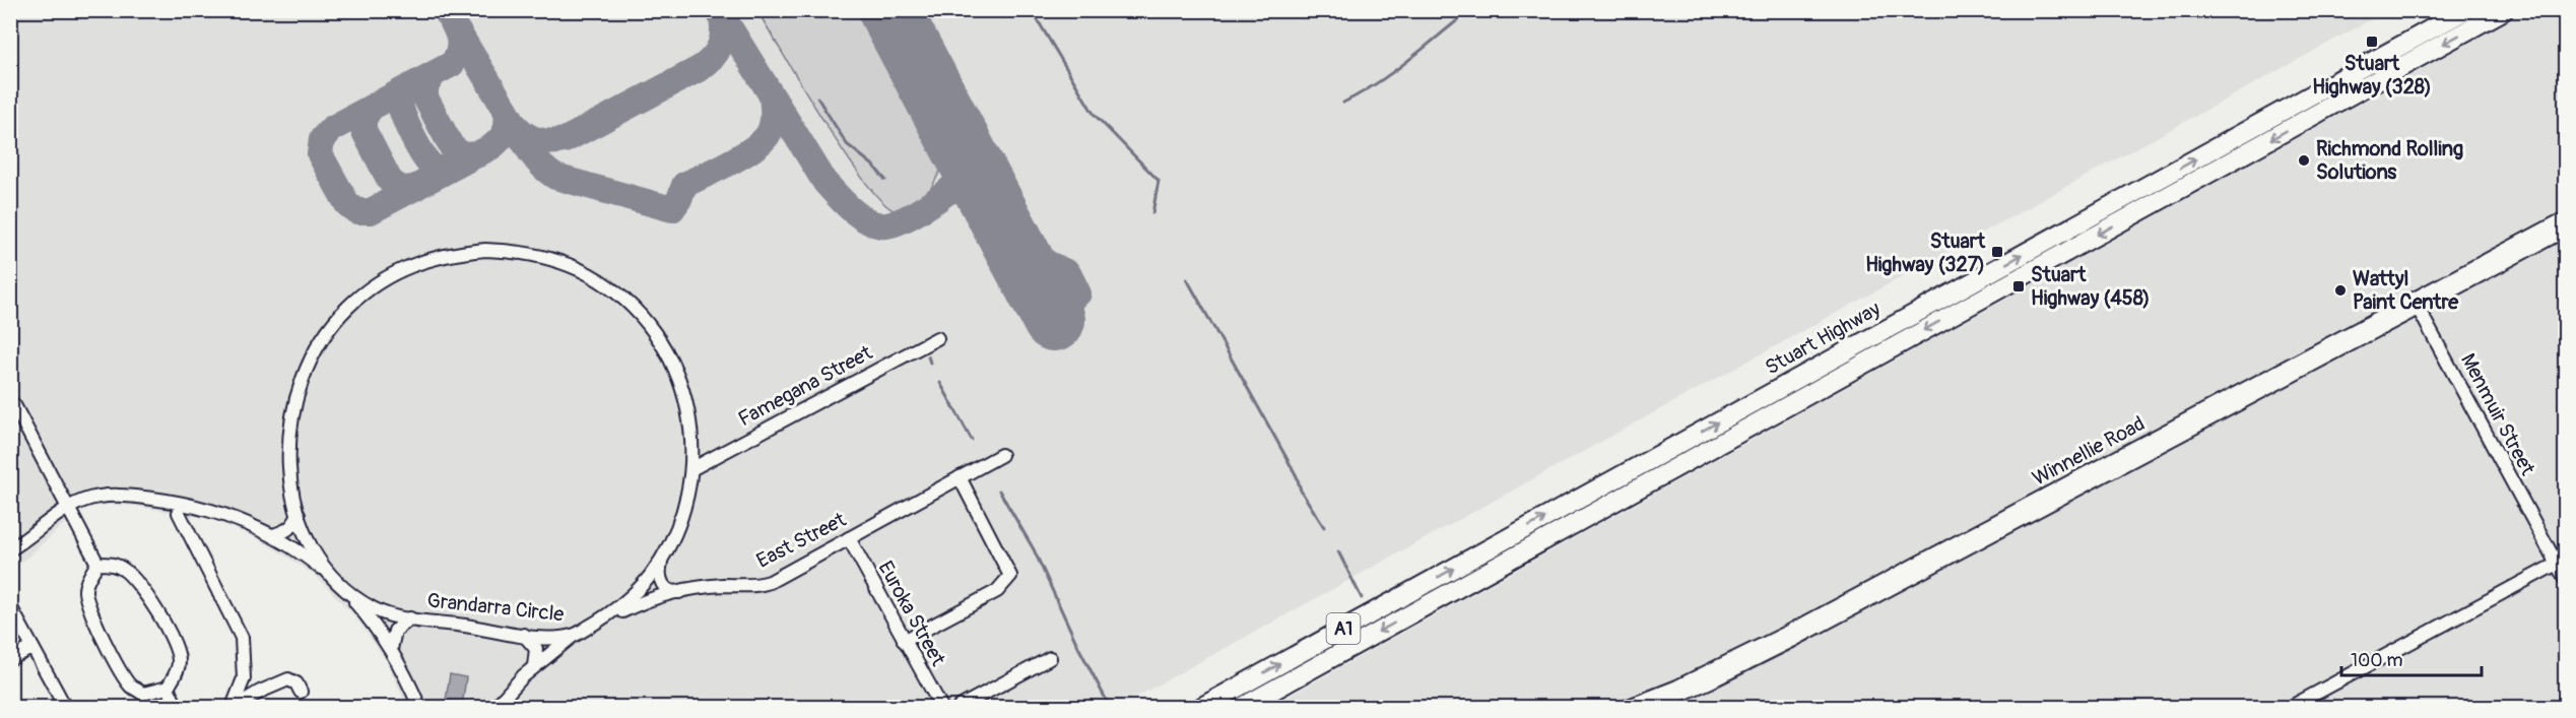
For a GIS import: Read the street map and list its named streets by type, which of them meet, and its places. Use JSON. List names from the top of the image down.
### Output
{
  "streets": {
    "highway": ["Stuart Highway", "A1"],
    "street": [
      "Famegana Street",
      "Menmuir Street",
      "Winnellie Road",
      "East Street",
      "Grandarra Circle",
      "Euroka Street"
    ]
  },
  "crossings": [
    ["Famegana Street", "Grandarra Circle"],
    ["Menmuir Street", "Winnellie Road"],
    ["East Street", "Grandarra Circle"],
    ["East Street", "Euroka Street"]
  ],
  "places": {
    "transit": ["Stuart Highway (328)", "Stuart Highway (327)", "Stuart Highway (458)"],
    "other": ["Richmond Rolling Solutions", "Wattyl Paint Centre"]
  },
  "scale_bar": "100 m"
}
